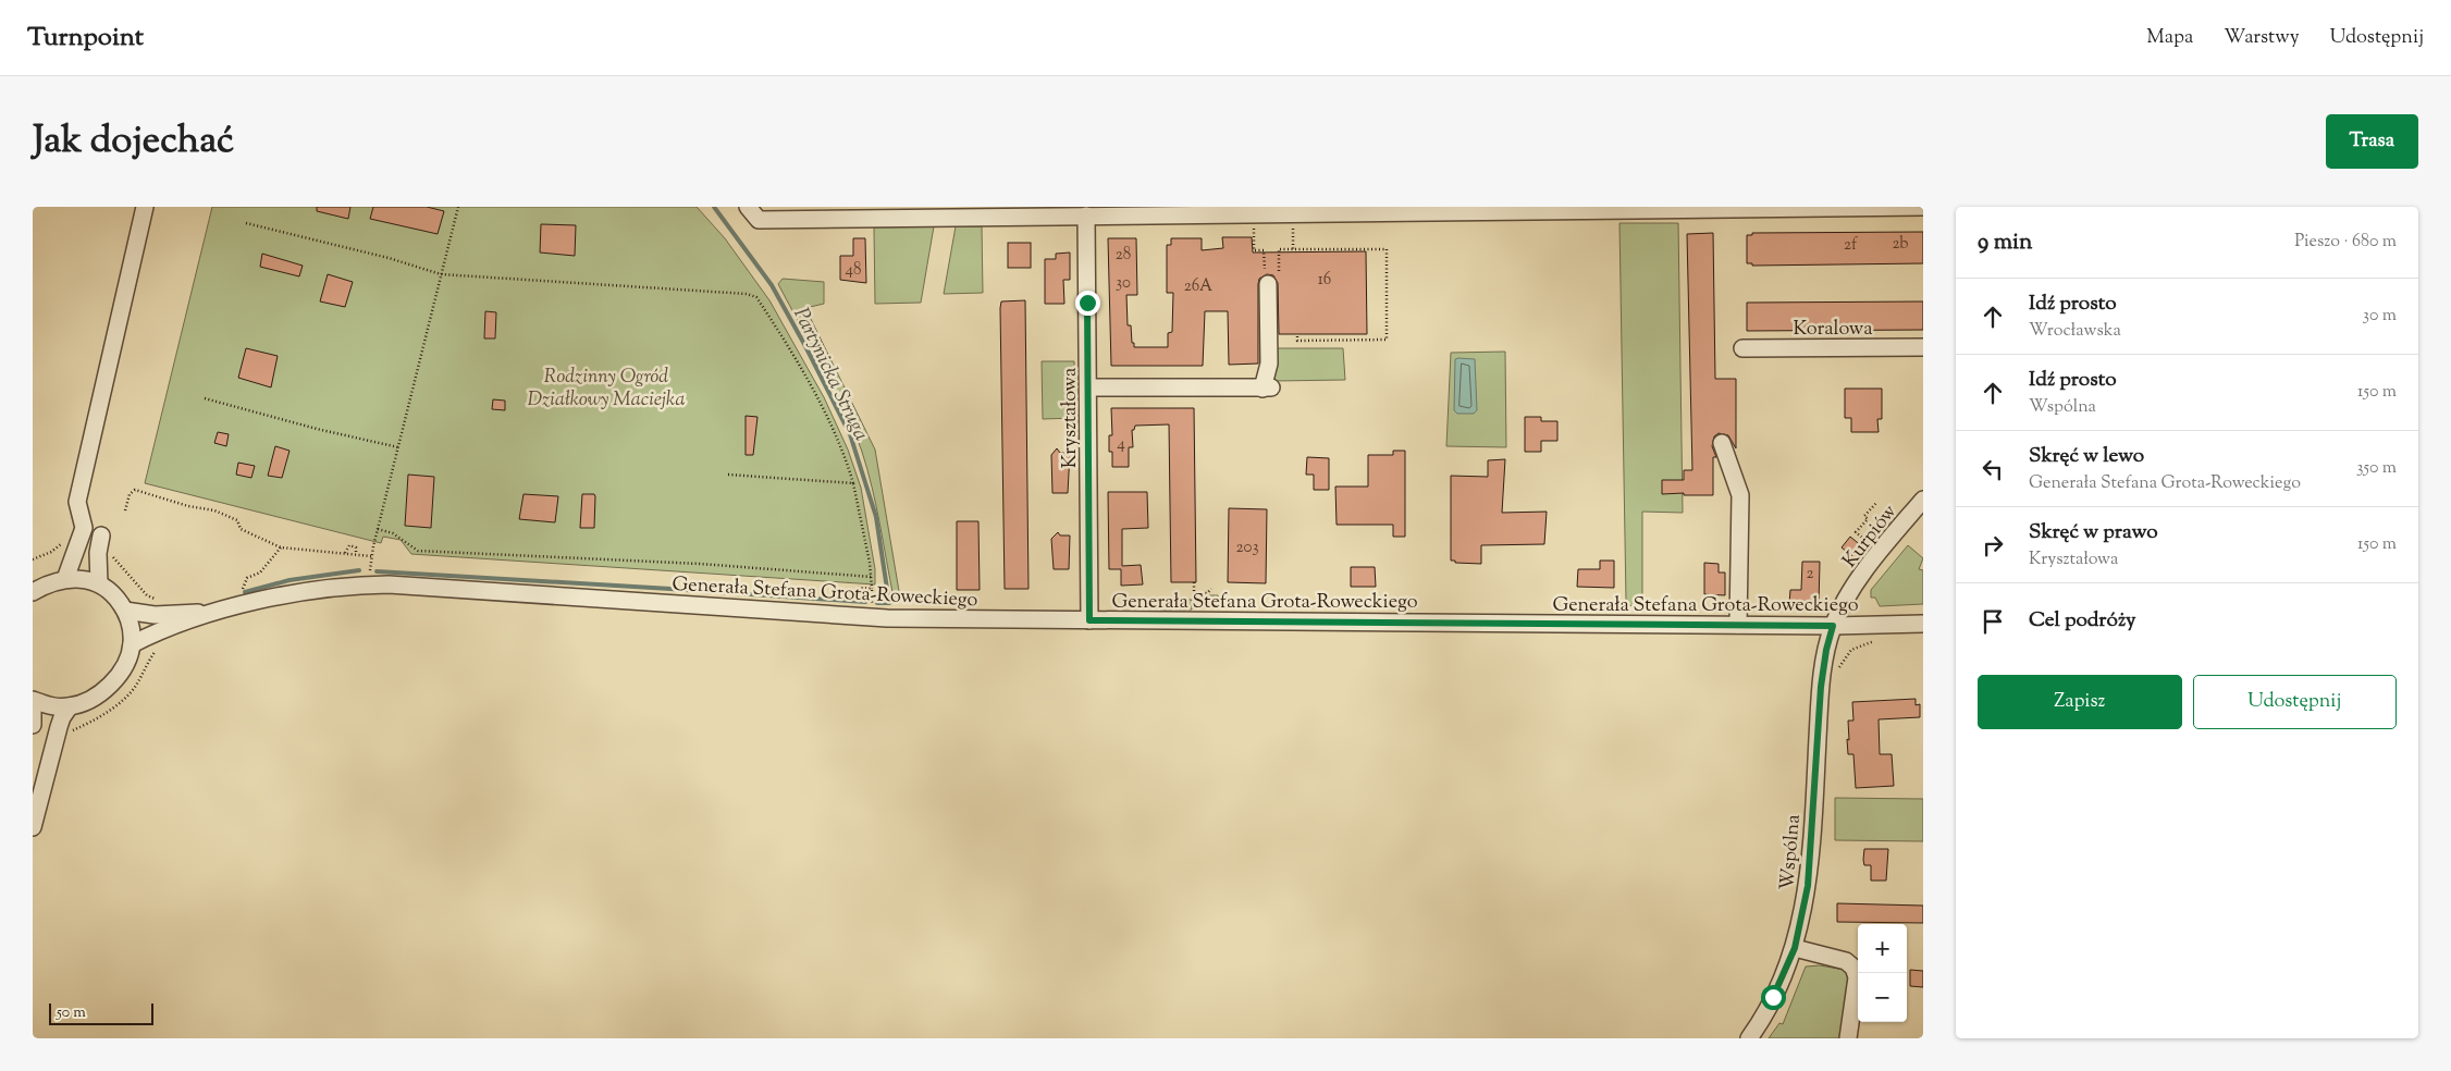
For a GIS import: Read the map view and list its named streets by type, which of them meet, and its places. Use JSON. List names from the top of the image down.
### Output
{
  "streets": {
    "street": [
      "Koralowa",
      "Kryształowa",
      "Kurpiów",
      "Generała Stefana Grota-Roweckiego",
      "Wspólna"
    ]
  },
  "crossings": [
    ["Kryształowa", "Generała Stefana Grota-Roweckiego"],
    ["Kurpiów", "Generała Stefana Grota-Roweckiego"],
    ["Kurpiów", "Wspólna"],
    ["Generała Stefana Grota-Roweckiego", "Wspólna"]
  ],
  "water": ["Partynicka Struga"],
  "parks": ["Rodzinny Ogród Działkowy Maciejka"],
  "house_numbers": [
    "2b",
    "2f",
    "28",
    "48",
    "16",
    "30",
    "26A",
    "4",
    "203",
    "2"
  ],
  "scale_bar": "50 m",
  "page": {
    "header": "Turnpoint",
    "nav": ["Mapa", "Warstwy", "Udostępnij"],
    "title": "Jak dojechać",
    "buttons": [
      "Trasa",
      ["Zapisz", "Udostępnij"]
    ],
    "heading": ["9 min", "Pieszo · 680 m"],
    "list": [
      ["Idź prosto", "Wrocławska", "30 m"],
      ["Idź prosto", "Wspólna", "150 m"],
      ["Skręć w lewo", "Generała Stefana Grota-Roweckiego", "350 m"],
      ["Skręć w prawo", "Kryształowa", "150 m"],
      "Cel podróży"
    ],
    "map_buttons": ["+", "−"],
    "scale": "50 m"
  }
}
